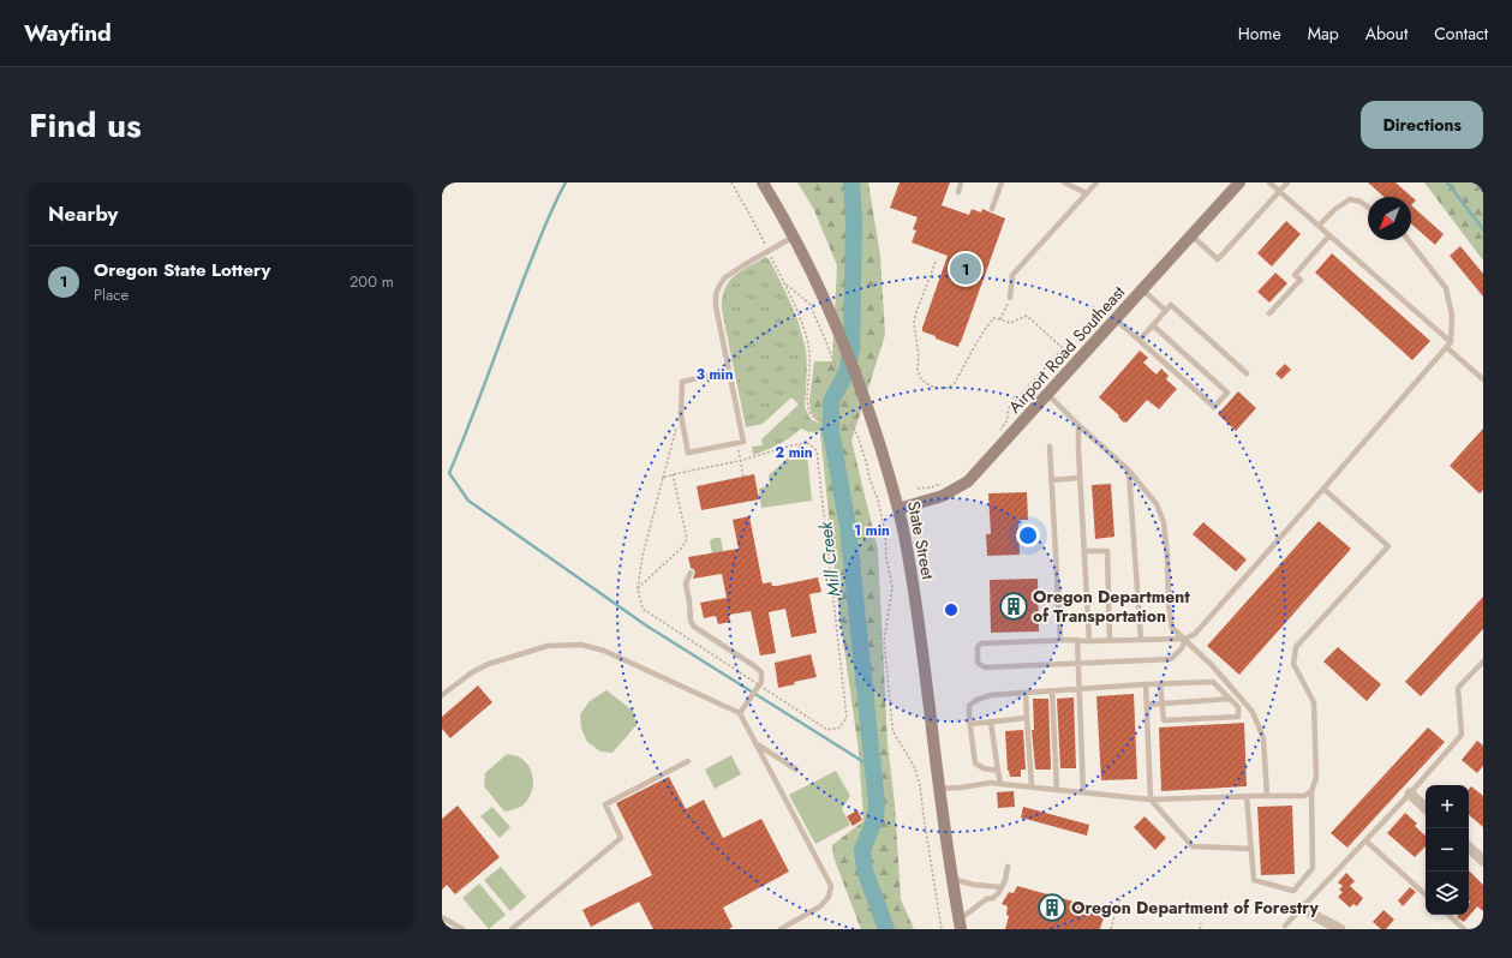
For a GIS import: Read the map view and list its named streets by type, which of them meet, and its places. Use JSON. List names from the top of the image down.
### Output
{
  "streets": {
    "main road": ["Airport Road Southeast", "State Street"]
  },
  "crossings": [
    ["Airport Road Southeast", "State Street"]
  ],
  "water": ["Mill Creek"],
  "places": {
    "building": ["Oregon Department of Transportation", "Oregon Department of Forestry"]
  },
  "north": "bottom left",
  "page": {
    "header": "Wayfind",
    "nav": [
      "Home",
      "Map",
      "About",
      "Contact"
    ],
    "title": "Find us",
    "buttons": "Directions",
    "heading": "Nearby",
    "list": [
      {
        "mark": "1",
        "name": "Oregon State Lottery",
        "note": "Place",
        "value": "200 m"
      }
    ],
    "pins": "1",
    "map_buttons": ["+", "−"]
  },
  "rings": ["3 min", "2 min", "1 min"]
}
